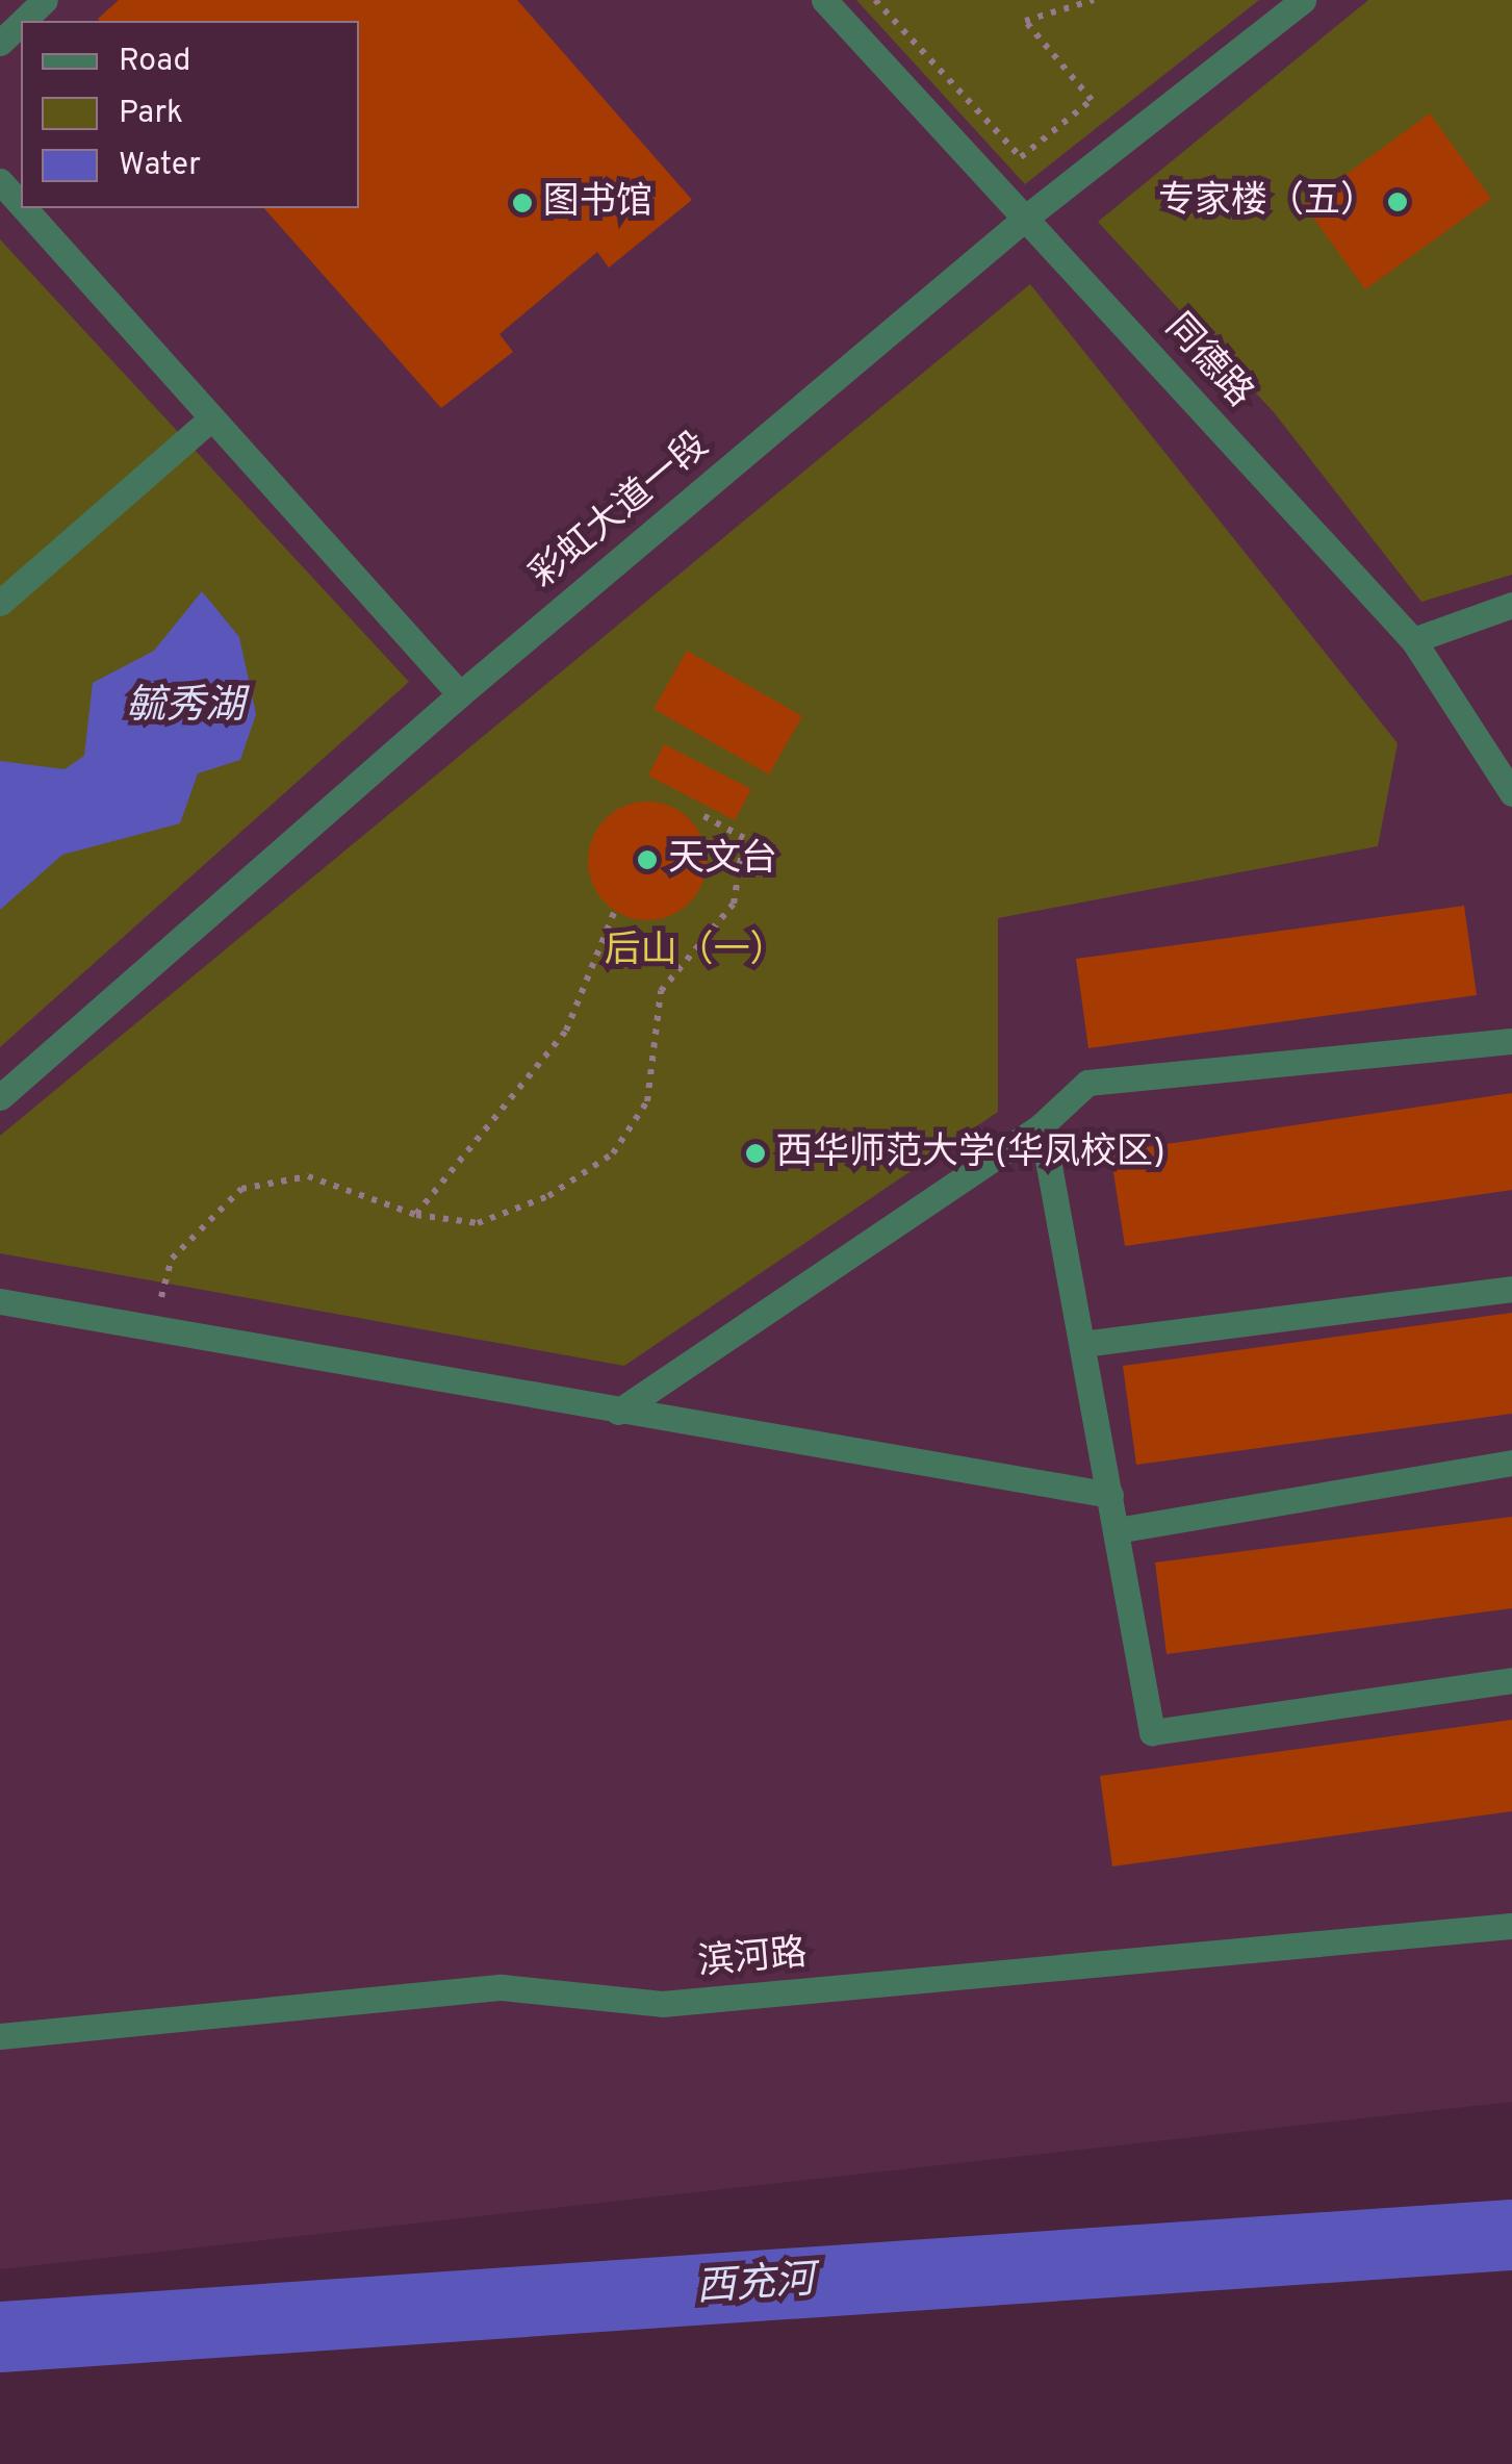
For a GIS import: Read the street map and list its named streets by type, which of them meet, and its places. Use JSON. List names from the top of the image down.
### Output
{
  "streets": {
    "street": ["同德路", "彩虹大道一段", "滨河路"]
  },
  "crossings": [
    ["同德路", "彩虹大道一段"]
  ],
  "water": ["毓秀湖", "西充河"],
  "parks": ["后山（一）"],
  "places": [
    "专家楼（五）",
    "图书馆",
    "天文台",
    "西华师范大学(华凤校区)"
  ],
  "legend": ["Road", "Park", "Water"]
}
